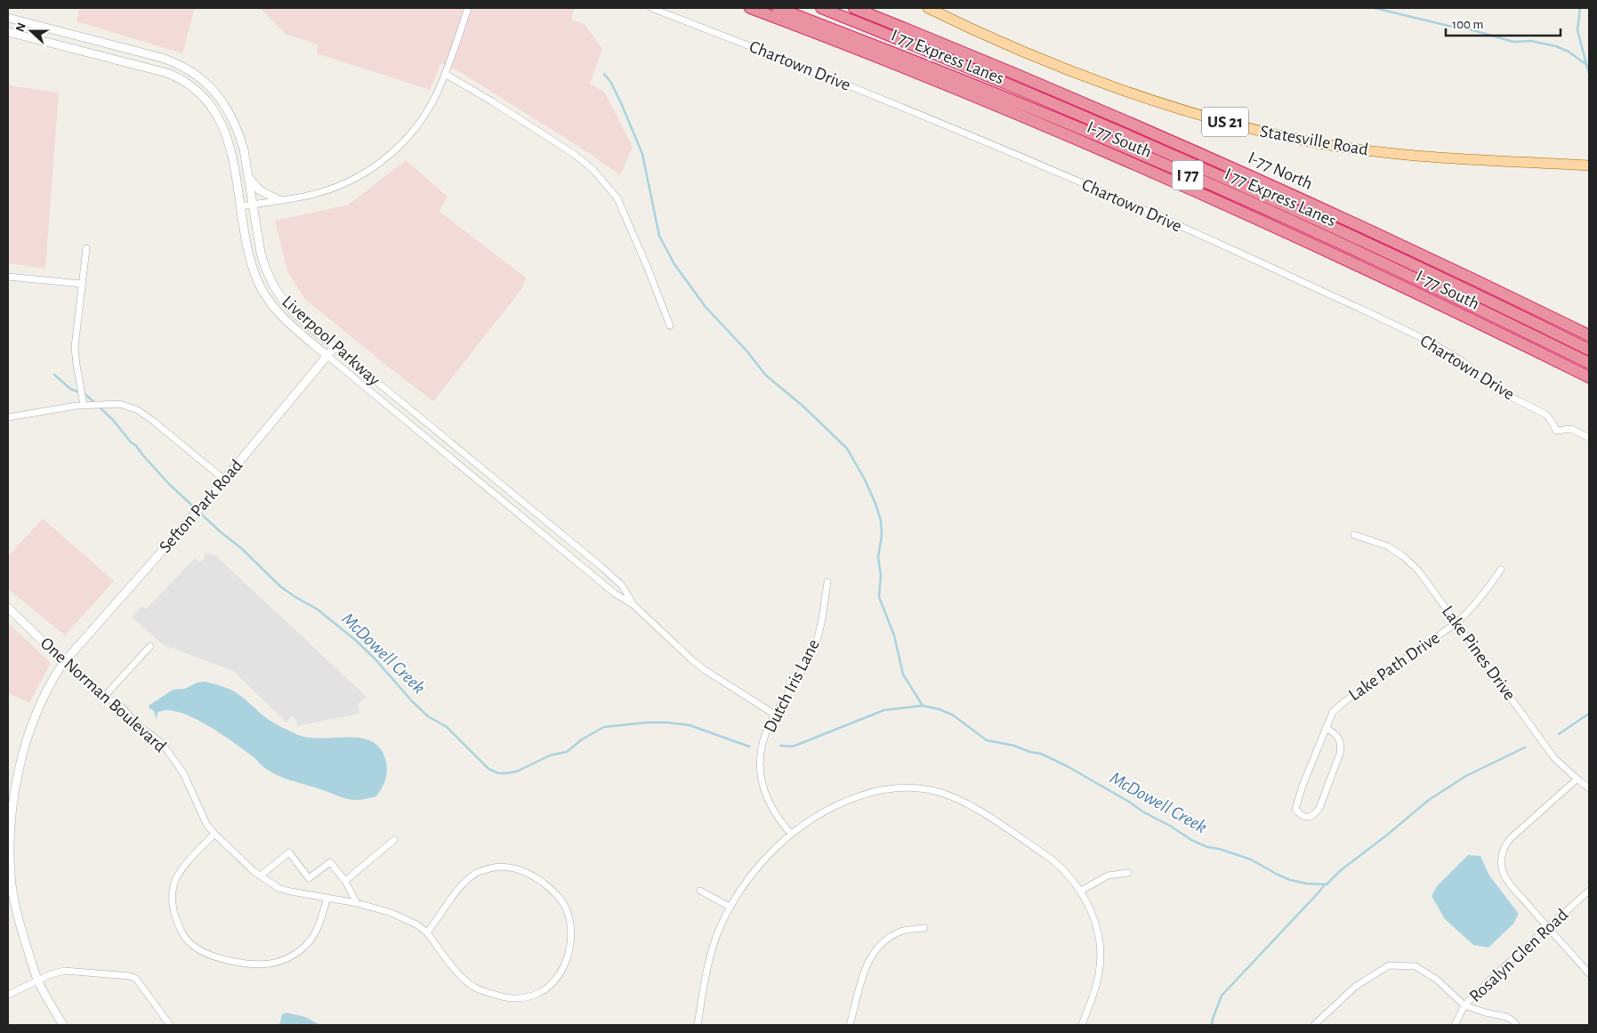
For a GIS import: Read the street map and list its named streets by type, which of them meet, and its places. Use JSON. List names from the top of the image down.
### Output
{
  "streets": {
    "highway": [
      "I 77 Express Lanes",
      "I-77 South",
      "I-77 North",
      "I 77"
    ],
    "main road": ["US 21", "Statesville Road"],
    "street": [
      "Chartown Drive",
      "Liverpool Parkway",
      "Sefton Park Road",
      "Lake Pines Drive",
      "Lake Path Drive",
      "Dutch Iris Lane",
      "One Norman Boulevard",
      "Rosalyn Glen Road"
    ]
  },
  "crossings": [
    ["Liverpool Parkway", "Sefton Park Road"],
    ["Liverpool Parkway", "Dutch Iris Lane"],
    ["Sefton Park Road", "One Norman Boulevard"],
    ["Lake Pines Drive", "Lake Path Drive"]
  ],
  "water": ["McDowell Creek"],
  "scale_bar": "100 m",
  "north": "left"
}
